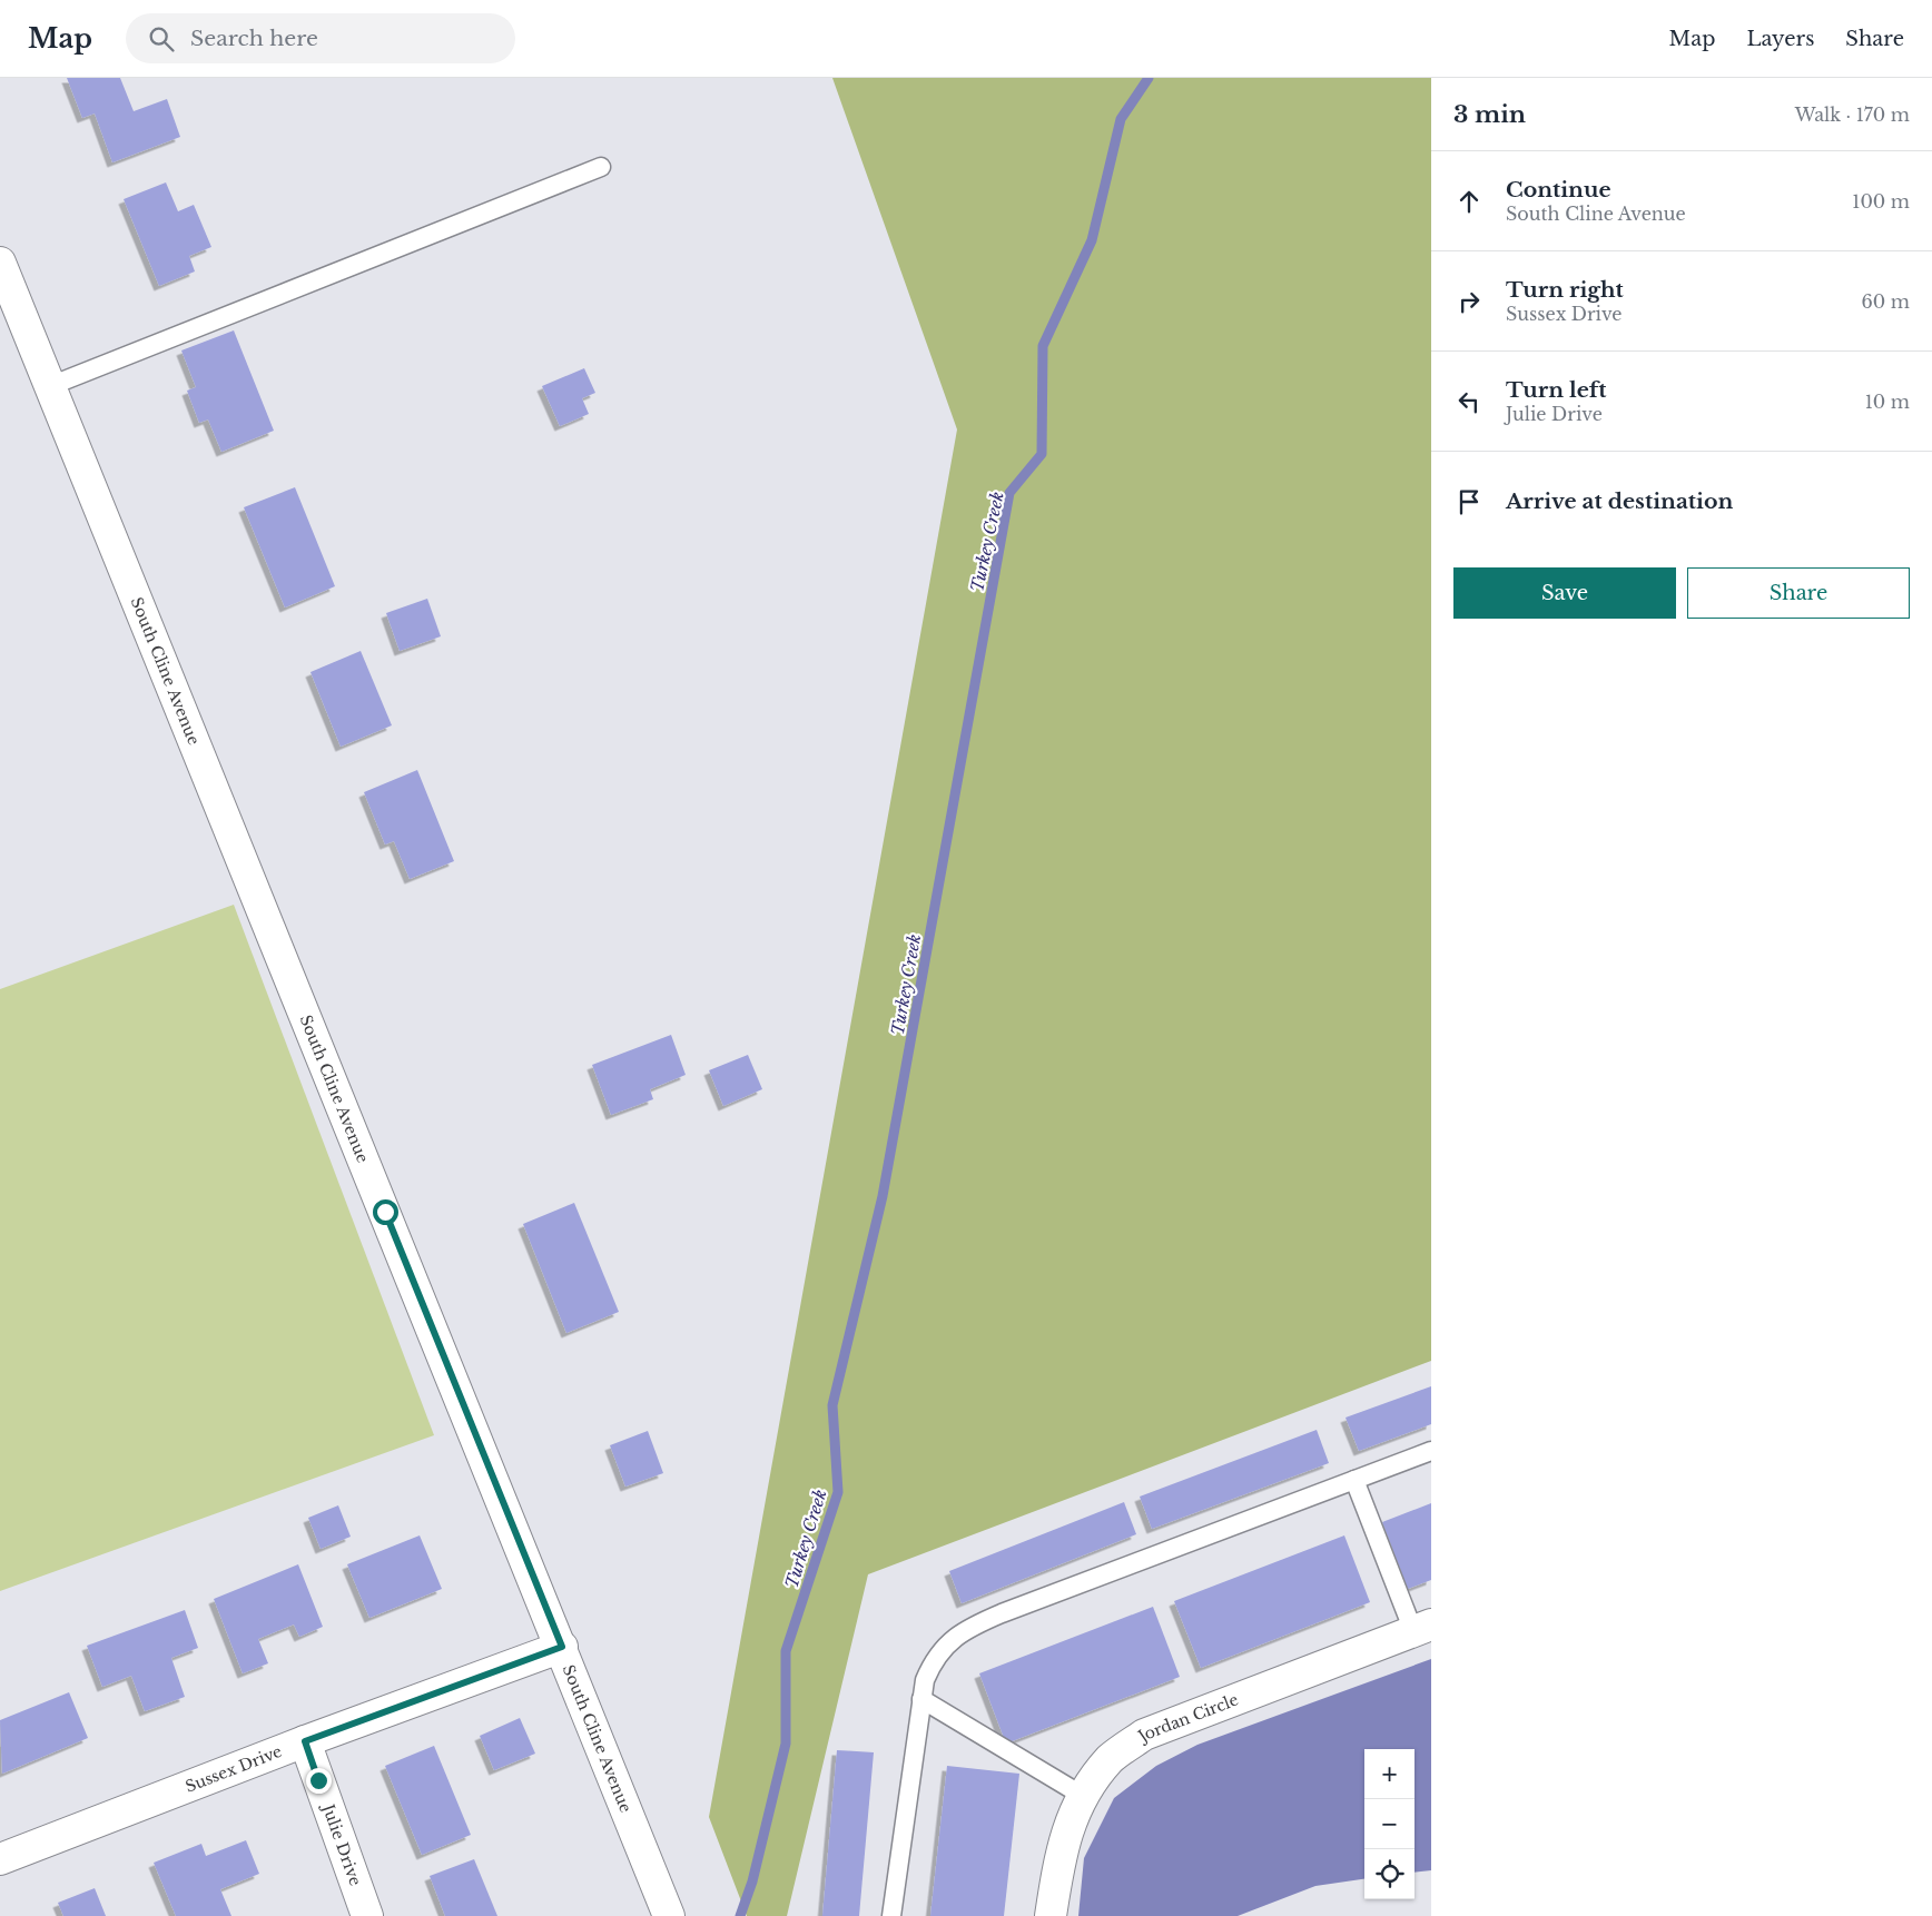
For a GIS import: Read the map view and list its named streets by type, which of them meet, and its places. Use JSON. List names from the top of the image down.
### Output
{
  "streets": {
    "street": [
      "South Cline Avenue",
      "Jordan Circle",
      "Sussex Drive",
      "Julie Drive"
    ]
  },
  "crossings": [
    ["South Cline Avenue", "Sussex Drive"],
    ["Sussex Drive", "Julie Drive"]
  ],
  "water": ["Turkey Creek"],
  "page": {
    "header": "Map",
    "search": "Search here",
    "nav": ["Map", "Layers", "Share"],
    "heading": ["3 min", "Walk · 170 m"],
    "list": [
      ["Continue", "South Cline Avenue", "100 m"],
      ["Turn right", "Sussex Drive", "60 m"],
      ["Turn left", "Julie Drive", "10 m"],
      "Arrive at destination"
    ],
    "buttons": ["Save", "Share"],
    "map_buttons": ["+", "−"]
  }
}
